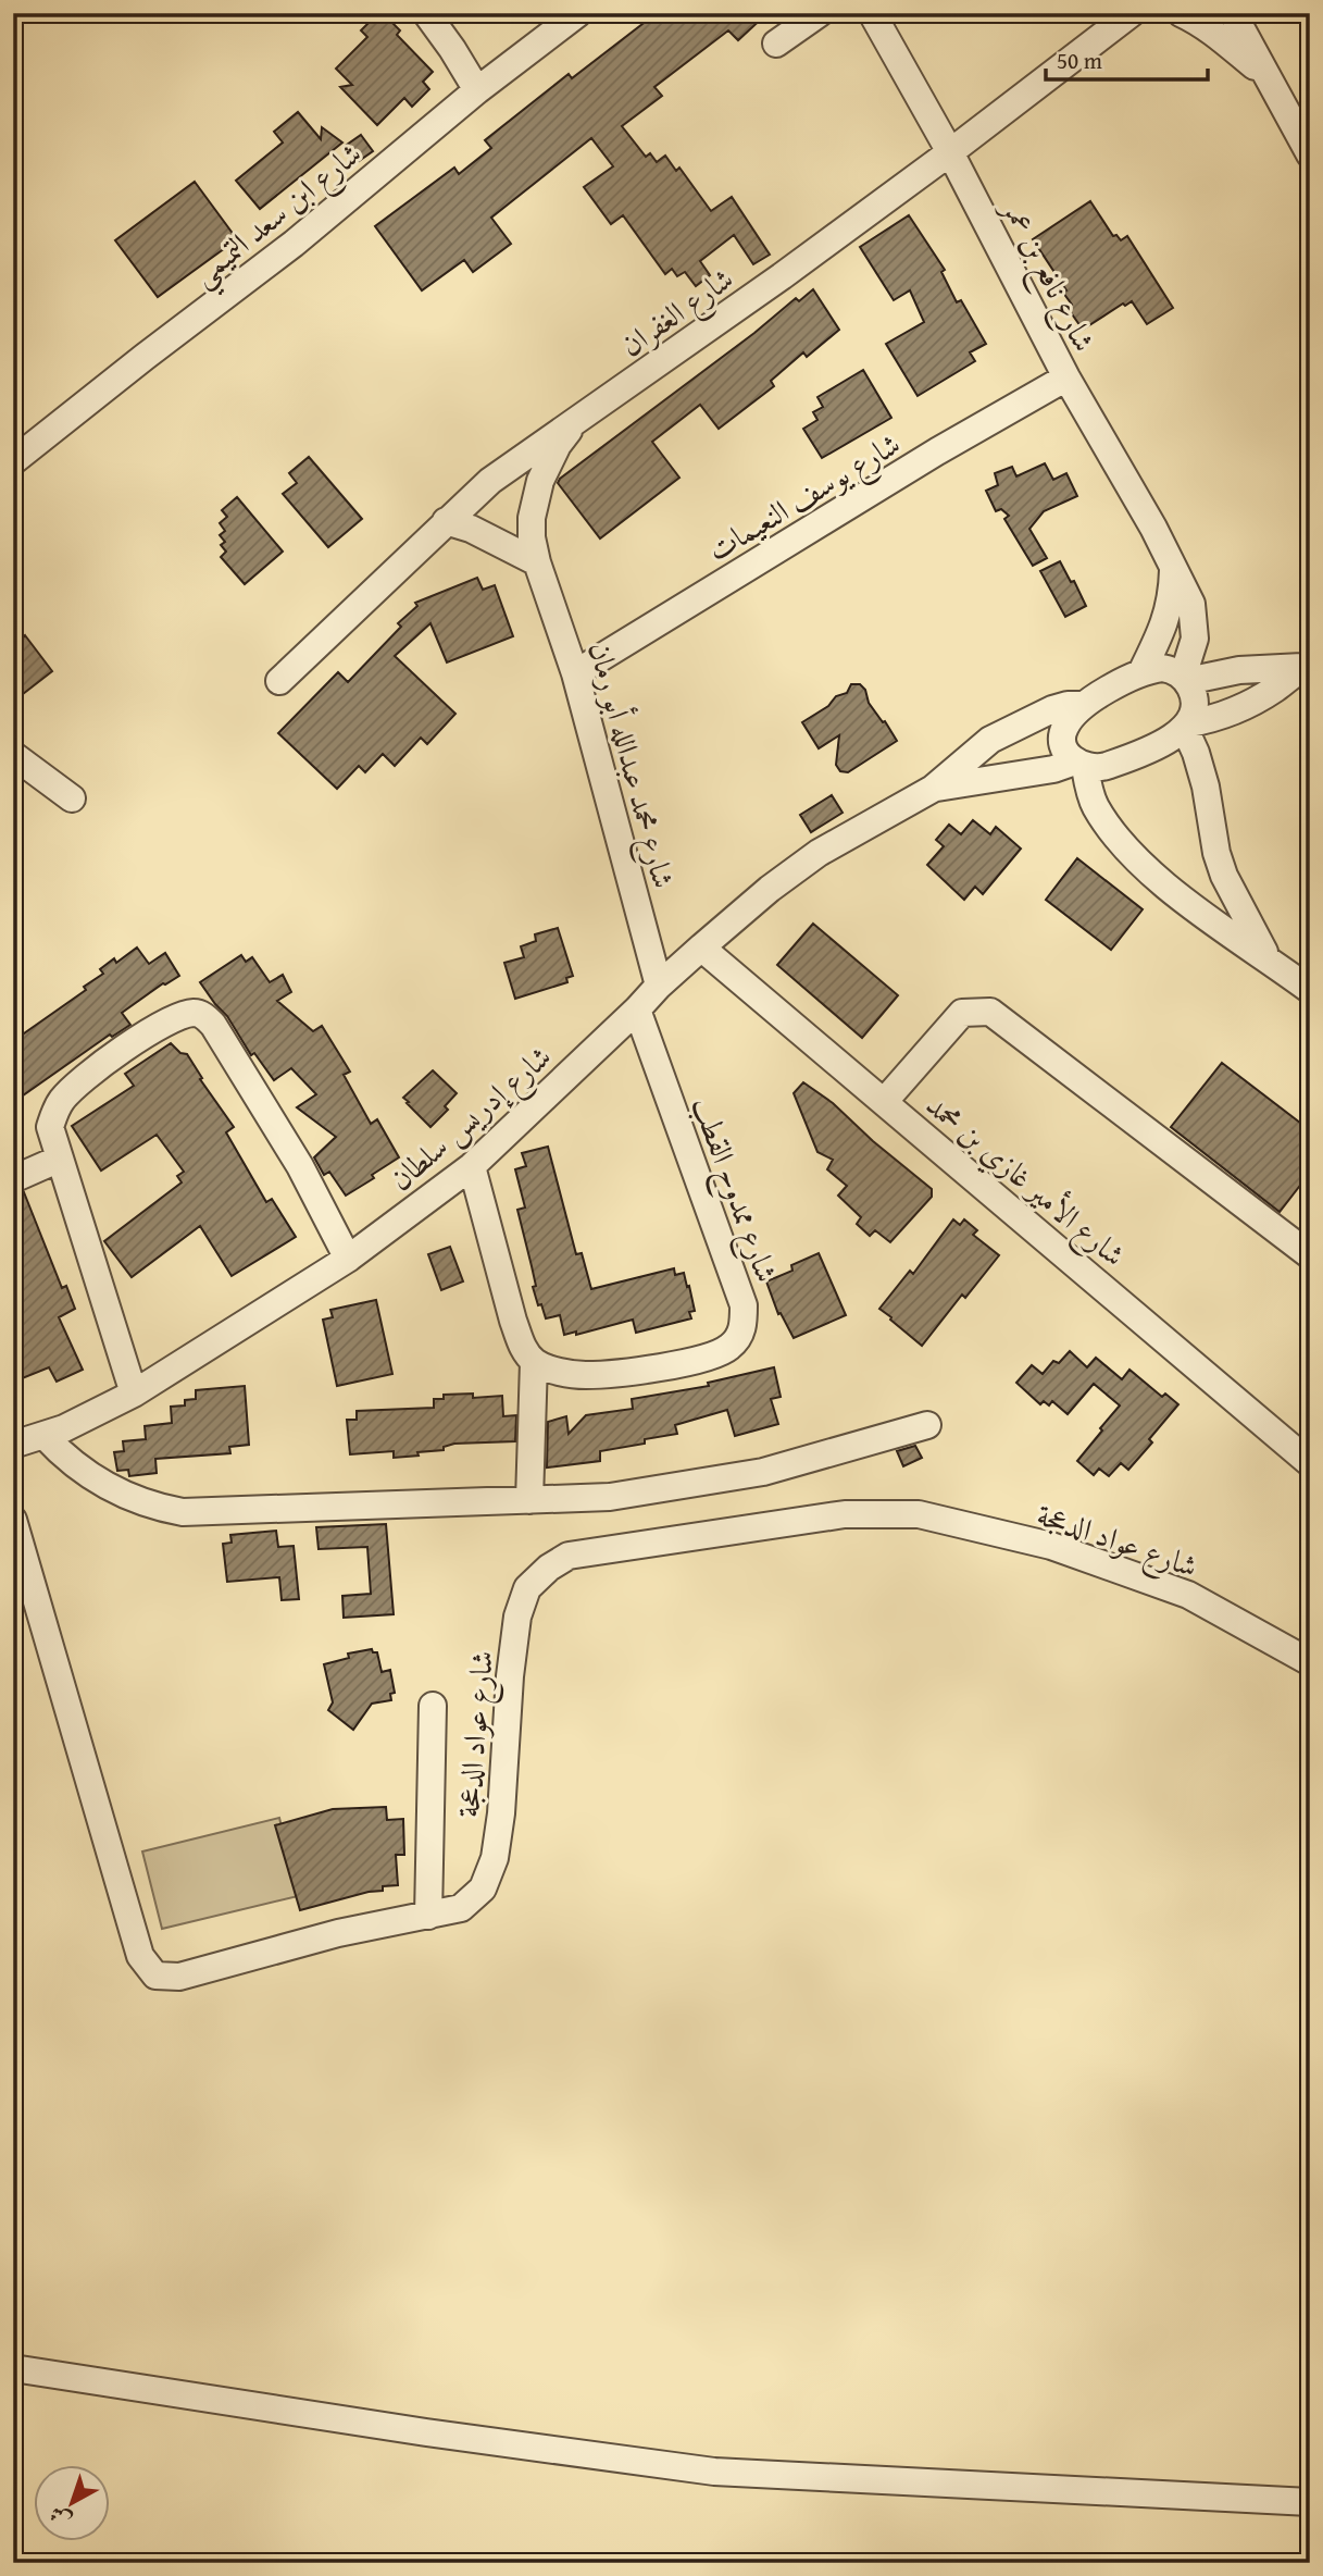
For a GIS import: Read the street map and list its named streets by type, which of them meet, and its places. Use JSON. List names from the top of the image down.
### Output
{
  "streets": {
    "street": [
      "شارع ابن سعد التميمي",
      "شارع نافع بن عمر",
      "شارع الغفران",
      "شارع يوسف النعيمات",
      "شارع محمد عبدالله أبو رمان",
      "شارع إدريس سلطان",
      "شارع الأمير غازي بن محمد",
      "شارع ممدوح القطب",
      "شارع عواد الدعجة"
    ]
  },
  "crossings": [
    ["شارع نافع بن عمر", "شارع الغفران"],
    ["شارع نافع بن عمر", "شارع يوسف النعيمات"],
    ["شارع الغفران", "شارع محمد عبدالله أبو رمان"],
    ["شارع يوسف النعيمات", "شارع محمد عبدالله أبو رمان"],
    ["شارع محمد عبدالله أبو رمان", "شارع إدريس سلطان"],
    ["شارع إدريس سلطان", "شارع الأمير غازي بن محمد"],
    ["شارع إدريس سلطان", "شارع ممدوح القطب"]
  ],
  "scale_bar": "50 m",
  "north": "bottom left"
}
